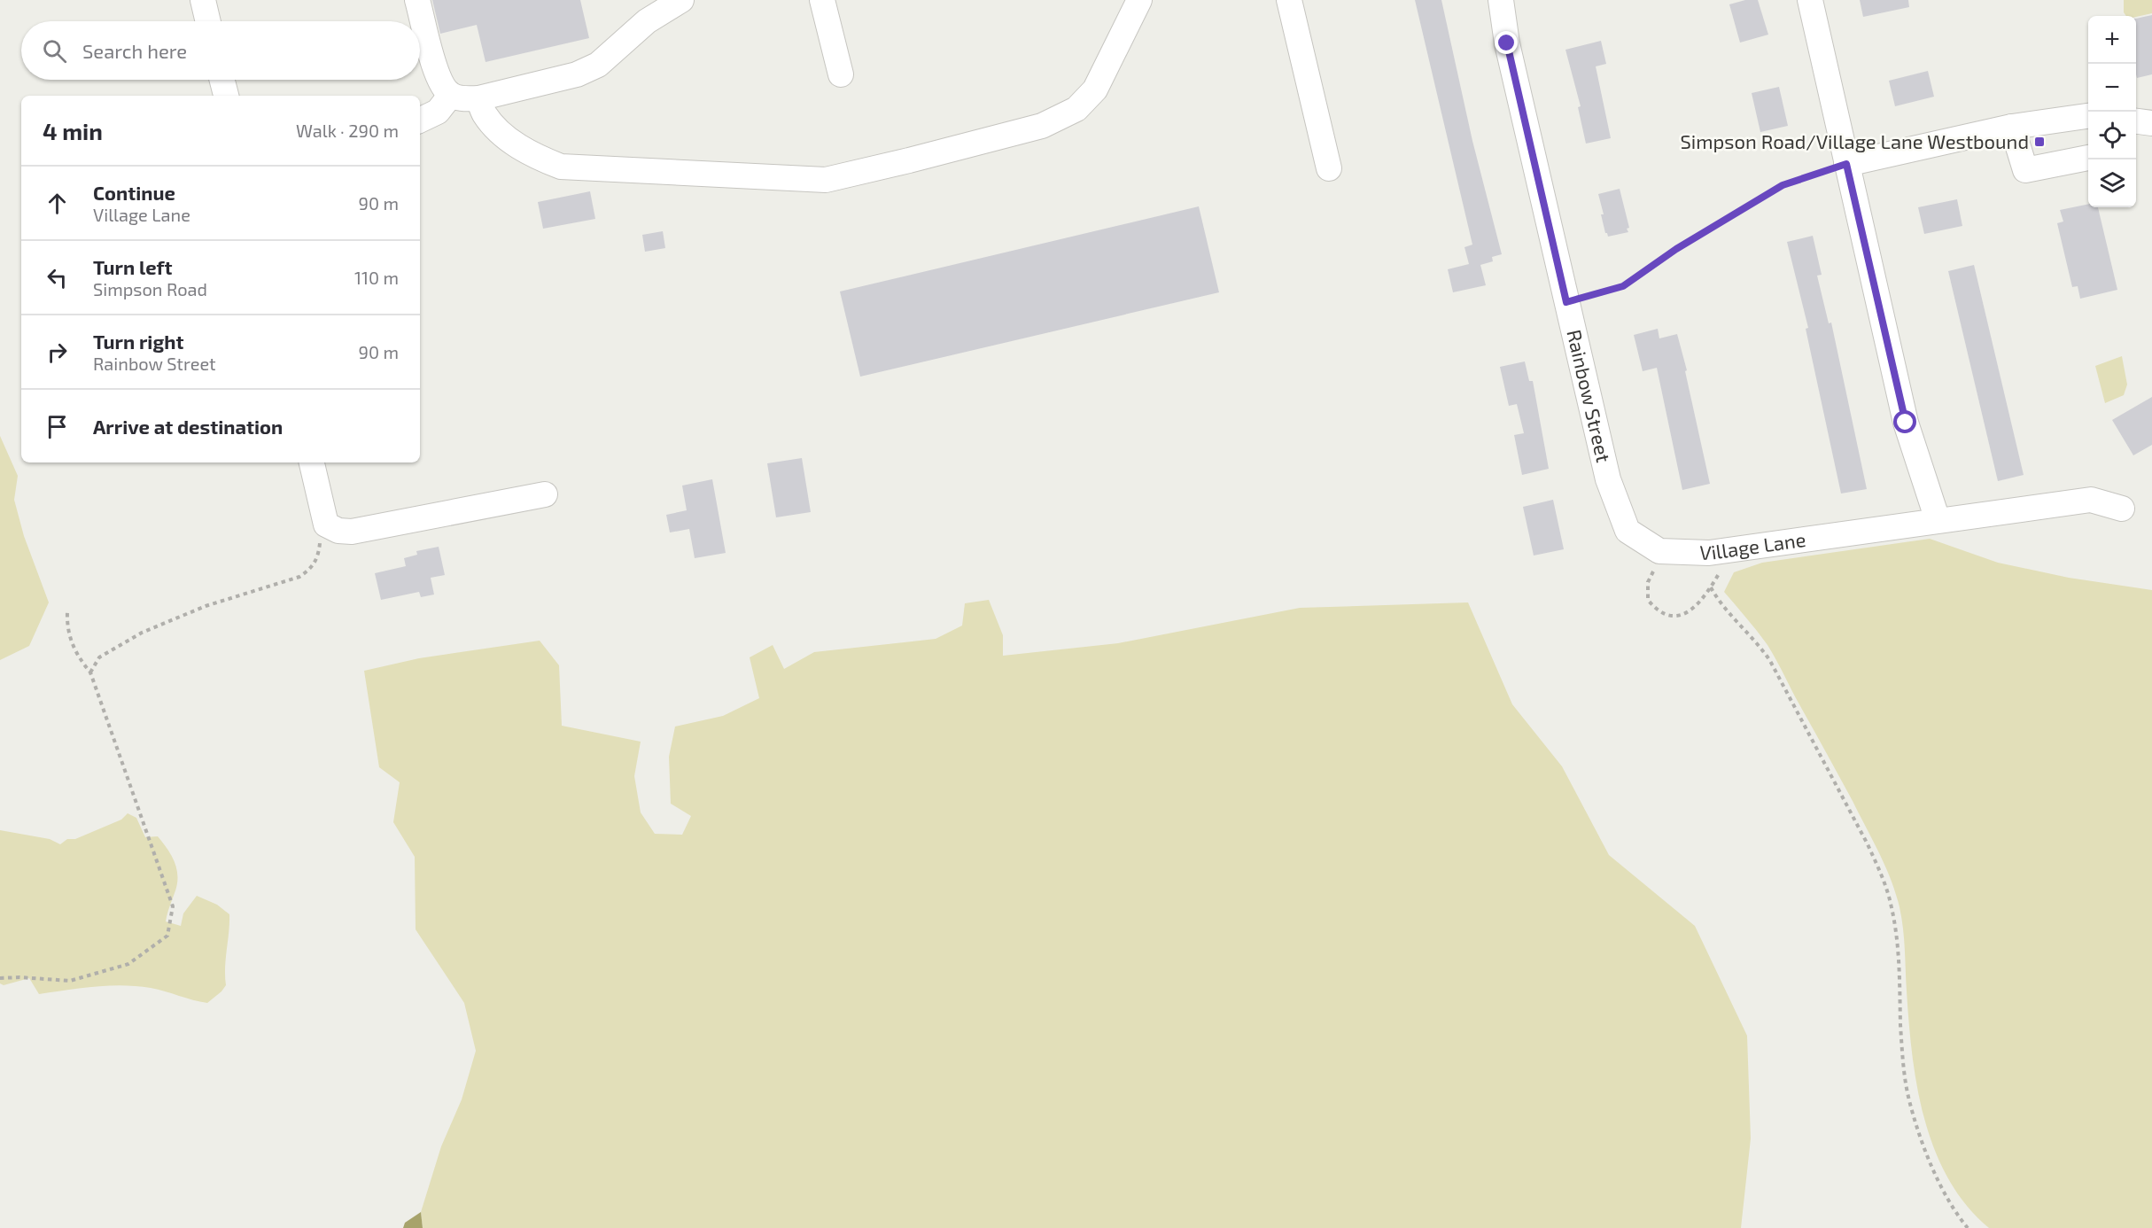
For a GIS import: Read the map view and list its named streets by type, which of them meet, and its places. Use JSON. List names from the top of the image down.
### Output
{
  "streets": {
    "street": ["Rainbow Street", "Village Lane"]
  },
  "crossings": [
    ["Rainbow Street", "Village Lane"]
  ],
  "places": {
    "transit": ["Simpson Road/Village Lane Westbound"]
  },
  "page": {
    "map_buttons": ["+", "−"],
    "search": "Search here",
    "heading": ["4 min", "Walk · 290 m"],
    "list": [
      ["Continue", "Village Lane", "90 m"],
      ["Turn left", "Simpson Road", "110 m"],
      ["Turn right", "Rainbow Street", "90 m"],
      "Arrive at destination"
    ]
  }
}
